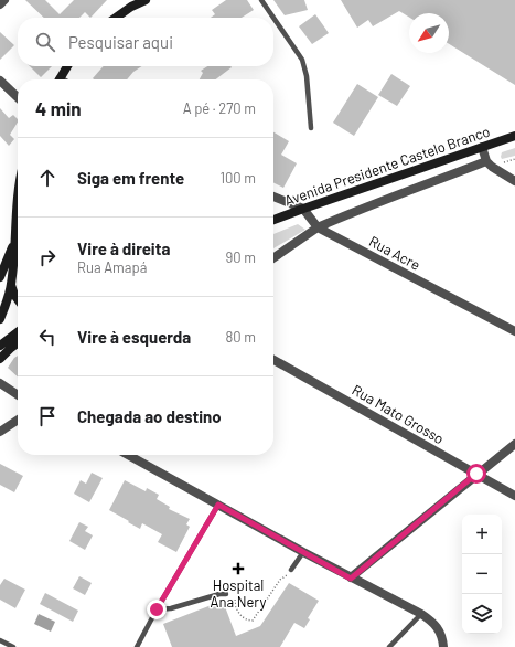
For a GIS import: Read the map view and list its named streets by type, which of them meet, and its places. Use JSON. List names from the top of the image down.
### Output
{
  "streets": {
    "main road": ["Avenida Presidente Castelo Branco"],
    "street": ["Rua Acre", "Rua Mato Grosso"]
  },
  "crossings": [
    ["Avenida Presidente Castelo Branco", "Rua Acre"]
  ],
  "places": {
    "health": ["Hospital Ana Nery"]
  },
  "north": "bottom left",
  "page": {
    "search": "Pesquisar aqui",
    "heading": ["4 min", "A pé · 270 m"],
    "list": [
      ["Siga em frente", "100 m"],
      ["Vire à direita", "Rua Amapá", "90 m"],
      ["Vire à esquerda", "80 m"],
      "Chegada ao destino"
    ],
    "map_buttons": ["+", "−"]
  }
}
